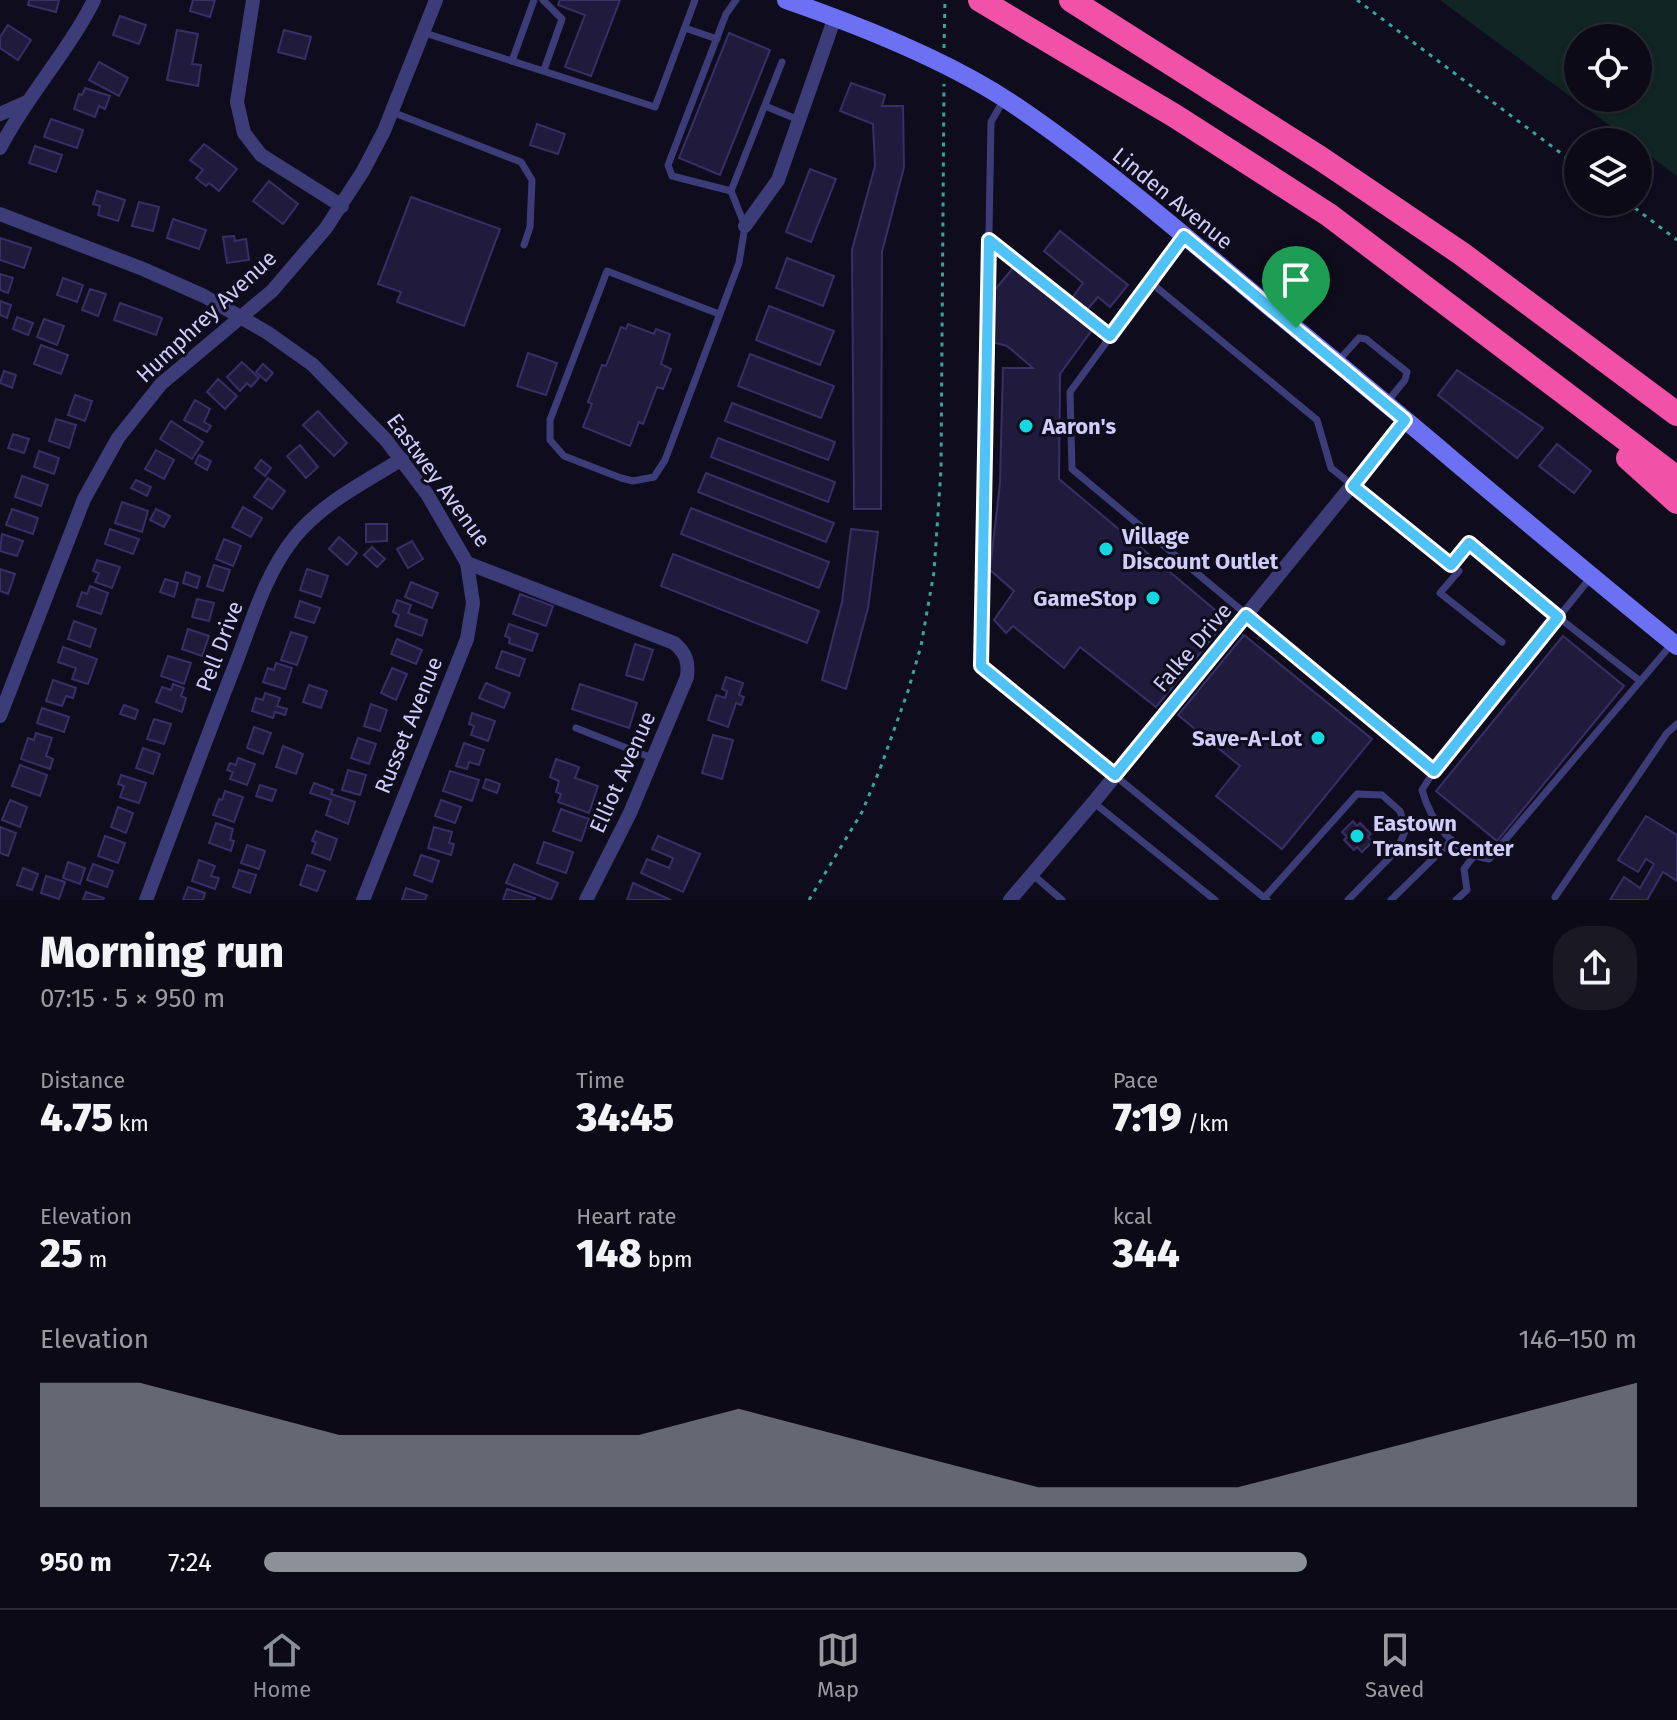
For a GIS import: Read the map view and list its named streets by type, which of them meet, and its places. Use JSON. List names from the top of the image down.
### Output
{
  "streets": {
    "main road": ["Linden Avenue"],
    "street": [
      "Humphrey Avenue",
      "Eastwey Avenue",
      "Pell Drive",
      "Falke Drive",
      "Russet Avenue",
      "Elliot Avenue"
    ]
  },
  "crossings": [
    ["Linden Avenue", "Falke Drive"],
    ["Humphrey Avenue", "Eastwey Avenue"],
    ["Eastwey Avenue", "Pell Drive"],
    ["Eastwey Avenue", "Russet Avenue"],
    ["Eastwey Avenue", "Elliot Avenue"]
  ],
  "places": [
    "Aaron's",
    "Village Discount Outlet",
    "GameStop",
    "Save-A-Lot",
    "Eastown Transit Center"
  ],
  "page": {
    "heading": ["Morning run", "07:15 · 5 × 950 m"],
    "stats": [
      ["Distance", "4.75 km"],
      ["Time", "34:45"],
      ["Pace", "7:19 /km"],
      ["Elevation", "25 m"],
      ["Heart rate", "148 bpm"],
      ["kcal", "344"]
    ],
    "chart": ["Elevation", "146–150 m"],
    "list": [
      {
        "name": "950 m",
        "note": "7:24"
      }
    ],
    "tabs": ["Home", "Map", "Saved"]
  }
}
